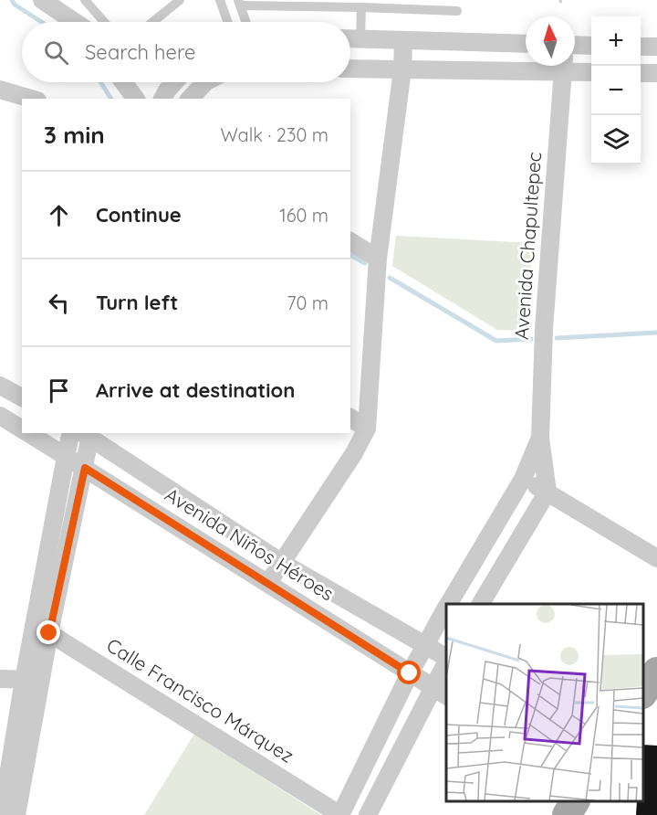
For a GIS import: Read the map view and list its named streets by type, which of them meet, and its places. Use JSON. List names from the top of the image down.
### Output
{
  "streets": {
    "street": ["Avenida Chapultepec", "Avenida Niños Héroes", "Calle Francisco Márquez"]
  },
  "crossings": [
    ["Avenida Chapultepec", "Avenida Niños Héroes"],
    ["Avenida Chapultepec", "Calle Francisco Márquez"]
  ],
  "north": "top",
  "page": {
    "map_buttons": ["+", "−"],
    "search": "Search here",
    "heading": ["3 min", "Walk · 230 m"],
    "list": [
      ["Continue", "160 m"],
      ["Turn left", "70 m"],
      "Arrive at destination"
    ]
  }
}
